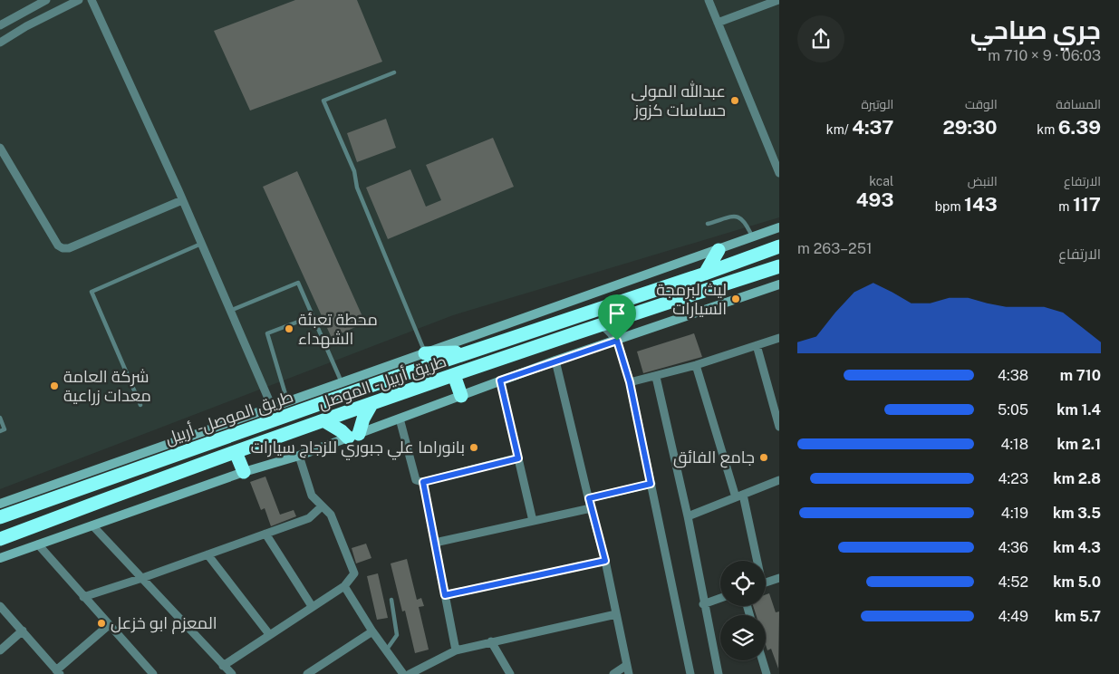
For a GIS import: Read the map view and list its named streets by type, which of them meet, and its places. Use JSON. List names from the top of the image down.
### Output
{
  "streets": {
    "highway": ["طريق أربيل - الموصل", "طريق الموصل - أربيل"]
  },
  "places": [
    "عبدالله المولى حساسات كزوز",
    "ليث لبرمجة السيارات",
    "محطة تعبئة الشهداء",
    "شركة العامة معدات زراعية",
    "بانوراما علي جبوري للزجاج سيارات",
    "جامع الفائق",
    "المعزم ابو خزعل"
  ],
  "page": {
    "heading": ["جري صباحي", "06:03 · 9 × 710 m"],
    "stats": [
      ["المسافة", "6.39 km"],
      ["الوقت", "29:30"],
      ["الوتيرة", "4:37 /km"],
      ["الارتفاع", "117 m"],
      ["النبض", "143 bpm"],
      ["kcal", "493"]
    ],
    "chart": ["الارتفاع", "251–263 m"],
    "list": [
      {
        "name": "710 m",
        "note": "4:38"
      },
      {
        "name": "1.4 km",
        "note": "5:05"
      },
      {
        "name": "2.1 km",
        "note": "4:18"
      },
      {
        "name": "2.8 km",
        "note": "4:23"
      },
      {
        "name": "3.5 km",
        "note": "4:19"
      },
      {
        "name": "4.3 km",
        "note": "4:36"
      },
      {
        "name": "5.0 km",
        "note": "4:52"
      },
      {
        "name": "5.7 km",
        "note": "4:49"
      }
    ]
  }
}
